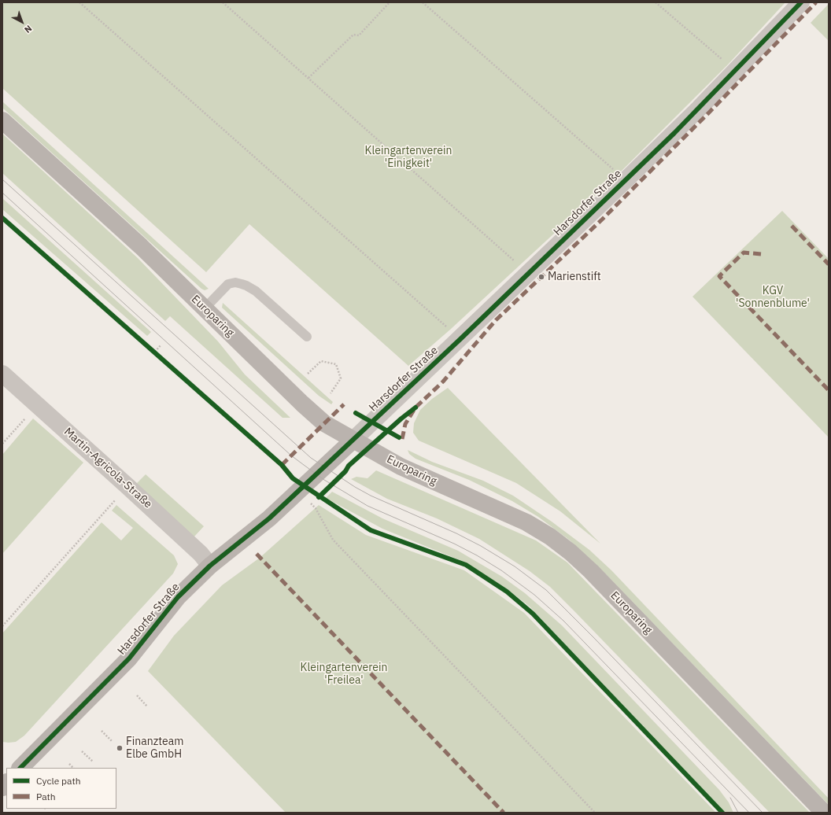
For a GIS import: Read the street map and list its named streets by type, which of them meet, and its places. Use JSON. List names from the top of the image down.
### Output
{
  "streets": {
    "main road": ["Harsdorfer Straße", "Europaring"],
    "street": ["Martin-Agricola-Straße"]
  },
  "crossings": [
    ["Harsdorfer Straße", "Europaring"],
    ["Harsdorfer Straße", "Martin-Agricola-Straße"]
  ],
  "parks": ["Kleingartenverein 'Einigkeit'", "KGV 'Sonnenblume'", "Kleingartenverein 'Freilea'"],
  "places": ["Marienstift", "Finanzteam Elbe GmbH"],
  "legend": ["Cycle path", "Path"],
  "north": "bottom right"
}
